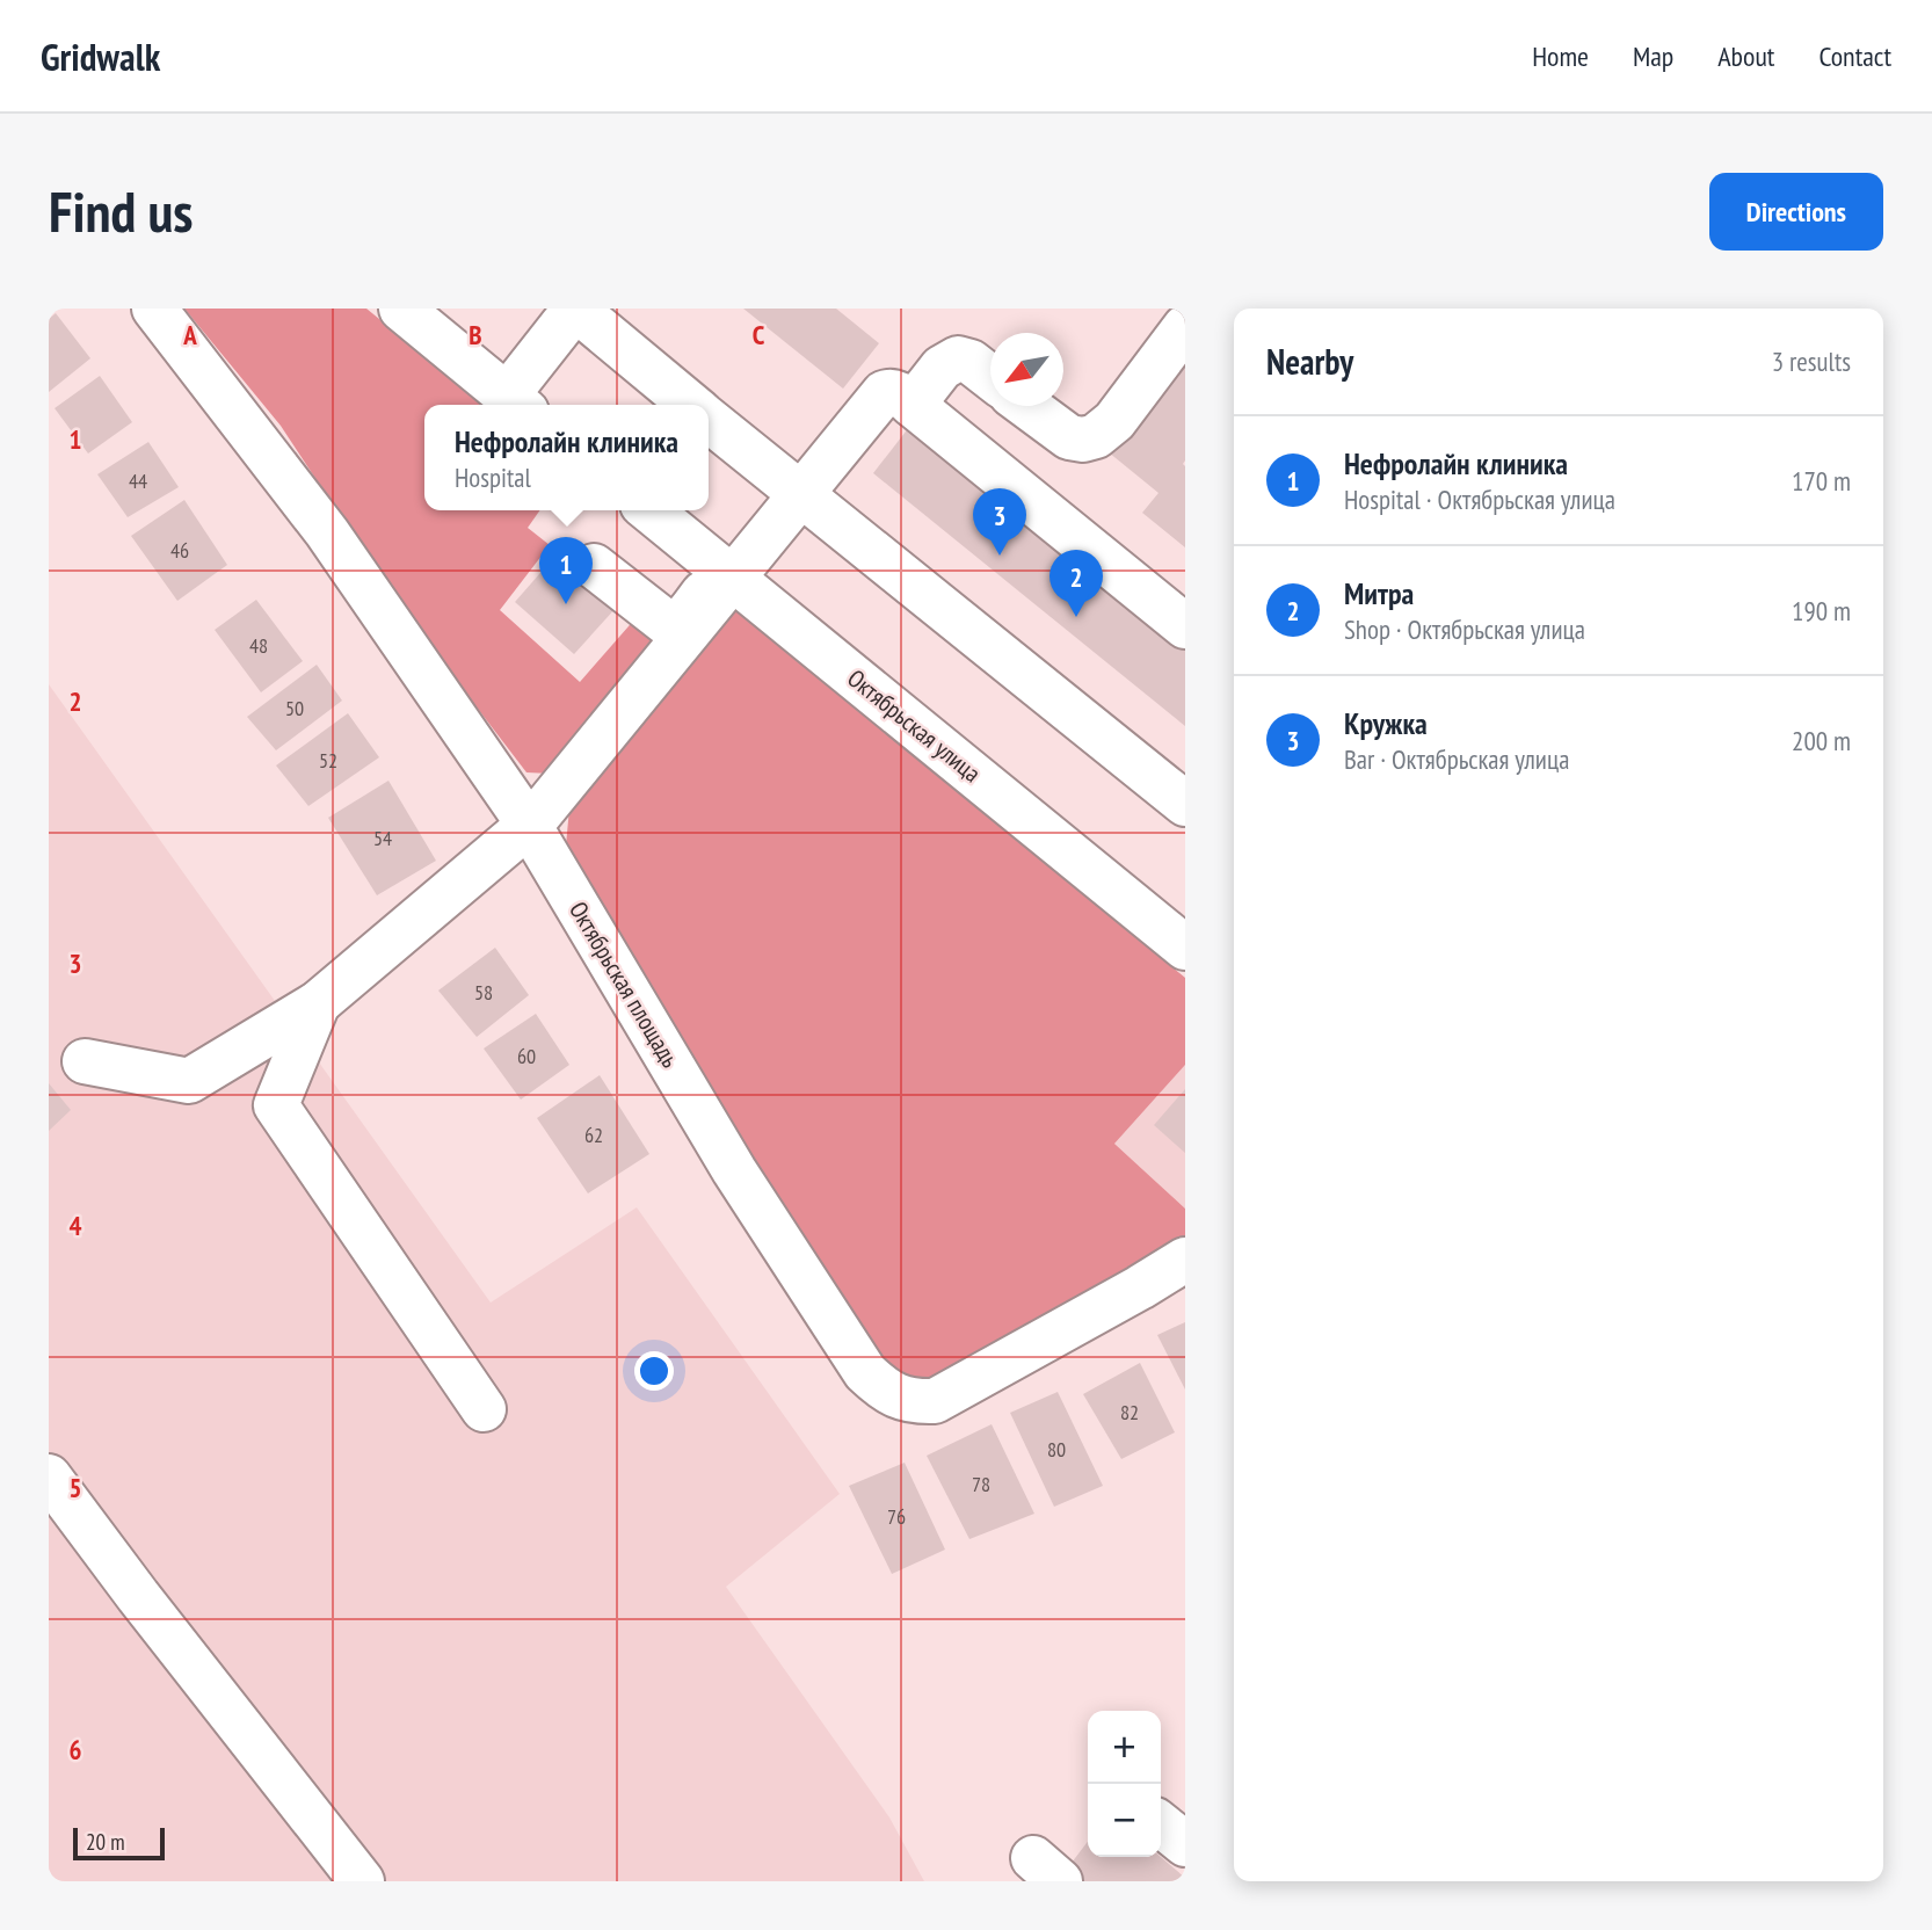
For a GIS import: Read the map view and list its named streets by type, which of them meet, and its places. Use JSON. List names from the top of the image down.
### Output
{
  "streets": {
    "street": ["Октябрьская улица", "Октябрьская площадь"]
  },
  "house_numbers": [
    "44",
    "46",
    "48",
    "50",
    "52",
    "54",
    "58",
    "60",
    "62",
    "82",
    "80",
    "78",
    "76"
  ],
  "scale_bar": "20 m",
  "north": "bottom left",
  "page": {
    "header": "Gridwalk",
    "nav": [
      "Home",
      "Map",
      "About",
      "Contact"
    ],
    "buttons": "Directions",
    "title": "Find us",
    "heading": ["Nearby", "3 results"],
    "popup": ["Нефролайн клиника", "Hospital"],
    "list": [
      {
        "mark": "1",
        "name": "Нефролайн клиника",
        "note": "Hospital · Октябрьская улица",
        "value": "170 m"
      },
      {
        "mark": "2",
        "name": "Митра",
        "note": "Shop · Октябрьская улица",
        "value": "190 m"
      },
      {
        "mark": "3",
        "name": "Кружка",
        "note": "Bar · Октябрьская улица",
        "value": "200 m"
      }
    ],
    "pins": ["3", "1", "2"],
    "map_buttons": ["+", "−"],
    "scale": "20 m"
  },
  "grid": {
    "columns": ["A", "B", "C"],
    "rows": [
      "1",
      "2",
      "3",
      "4",
      "5",
      "6"
    ]
  }
}
